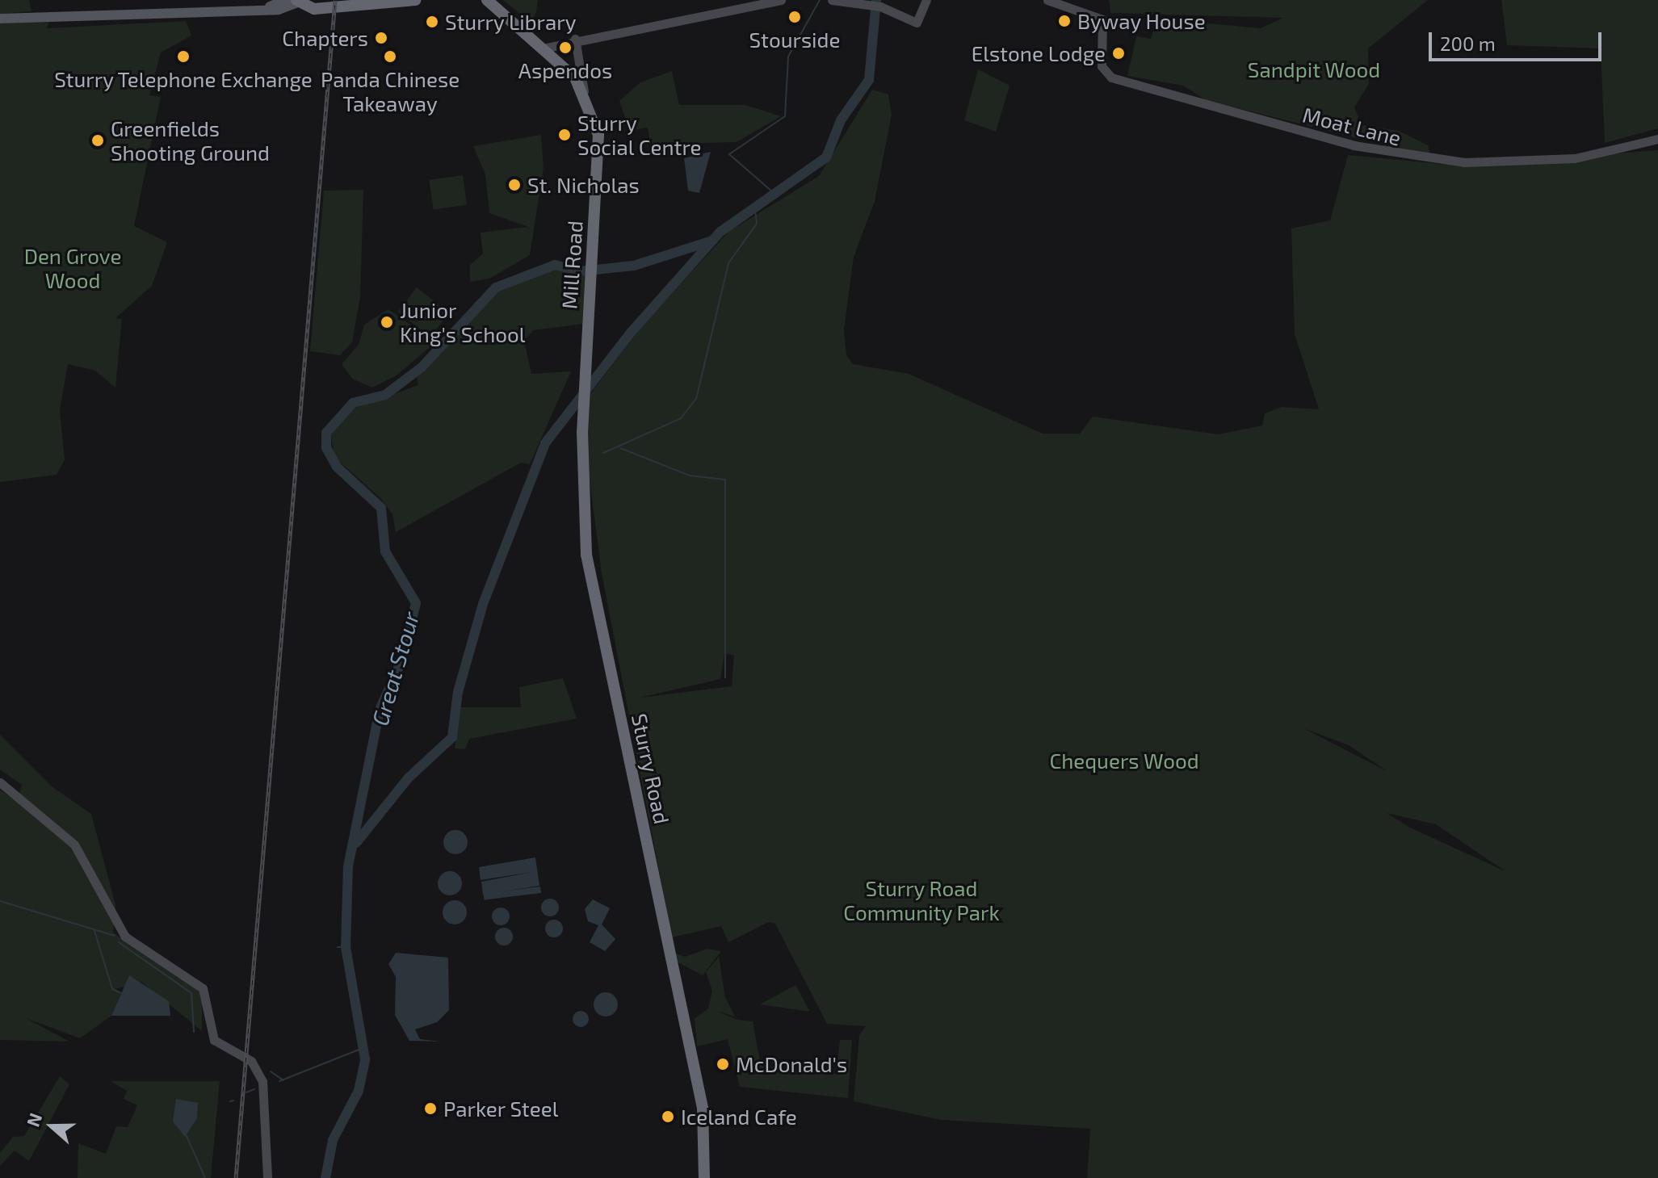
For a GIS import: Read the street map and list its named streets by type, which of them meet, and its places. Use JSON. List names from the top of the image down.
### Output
{
  "streets": {
    "highway": ["Mill Road", "Sturry Road"],
    "street": ["Moat Lane"]
  },
  "crossings": [
    ["Mill Road", "Sturry Road"]
  ],
  "water": ["Great Stour"],
  "parks": [
    "Sandpit Wood",
    "Den Grove Wood",
    "Chequers Wood",
    "Sturry Road Community Park"
  ],
  "places": [
    "Stourside",
    "Byway House",
    "Sturry Library",
    "Chapters",
    "Aspendos",
    "Elstone Lodge",
    "Sturry Telephone Exchange",
    "Panda Chinese Takeaway",
    "Sturry Social Centre",
    "Greenfields Shooting Ground",
    "St. Nicholas",
    "Junior King's School",
    "McDonald's",
    "Parker Steel",
    "Iceland Cafe"
  ],
  "scale_bar": "200 m",
  "north": "left"
}
